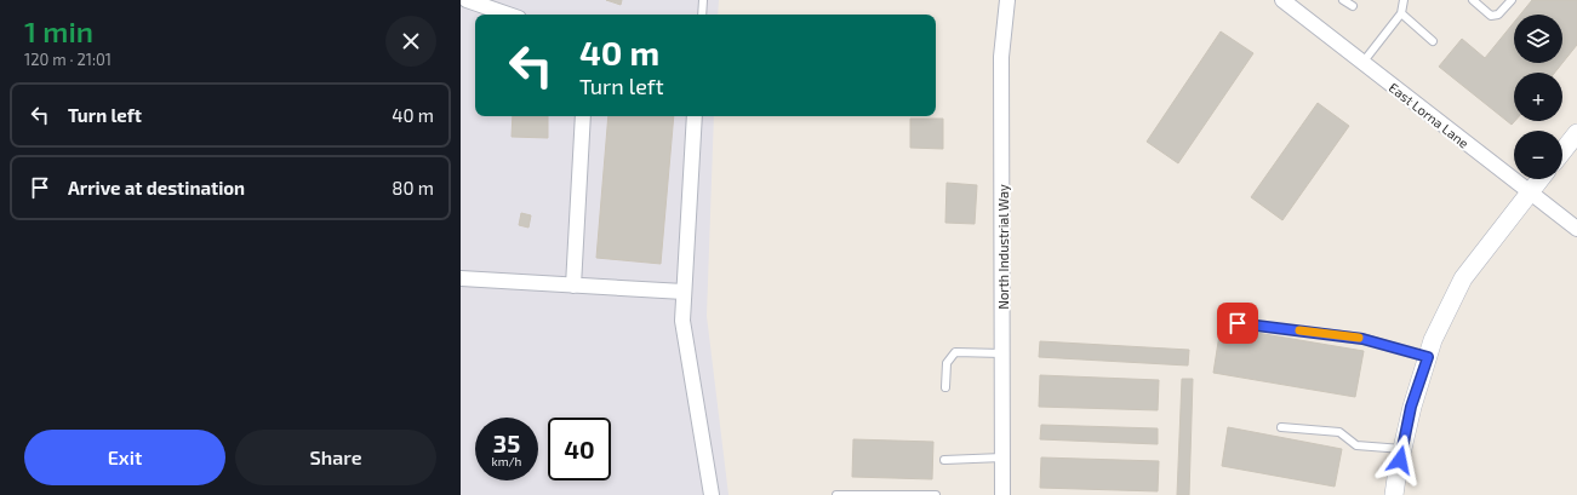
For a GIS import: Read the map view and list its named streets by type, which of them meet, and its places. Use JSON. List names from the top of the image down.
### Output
{
  "streets": {
    "street": ["East Lorna Lane", "North Industrial Way"]
  },
  "page": {
    "heading": ["1 min", "120 m · 21:01"],
    "map_buttons": ["+", "−"],
    "turn": ["40 m", "Turn left"],
    "list": [
      {
        "name": "Turn left",
        "value": "40 m"
      },
      {
        "name": "Arrive at destination",
        "value": "80 m"
      }
    ],
    "speed": "35 km/h",
    "limit": "40",
    "buttons": ["Exit", "Share"]
  }
}
